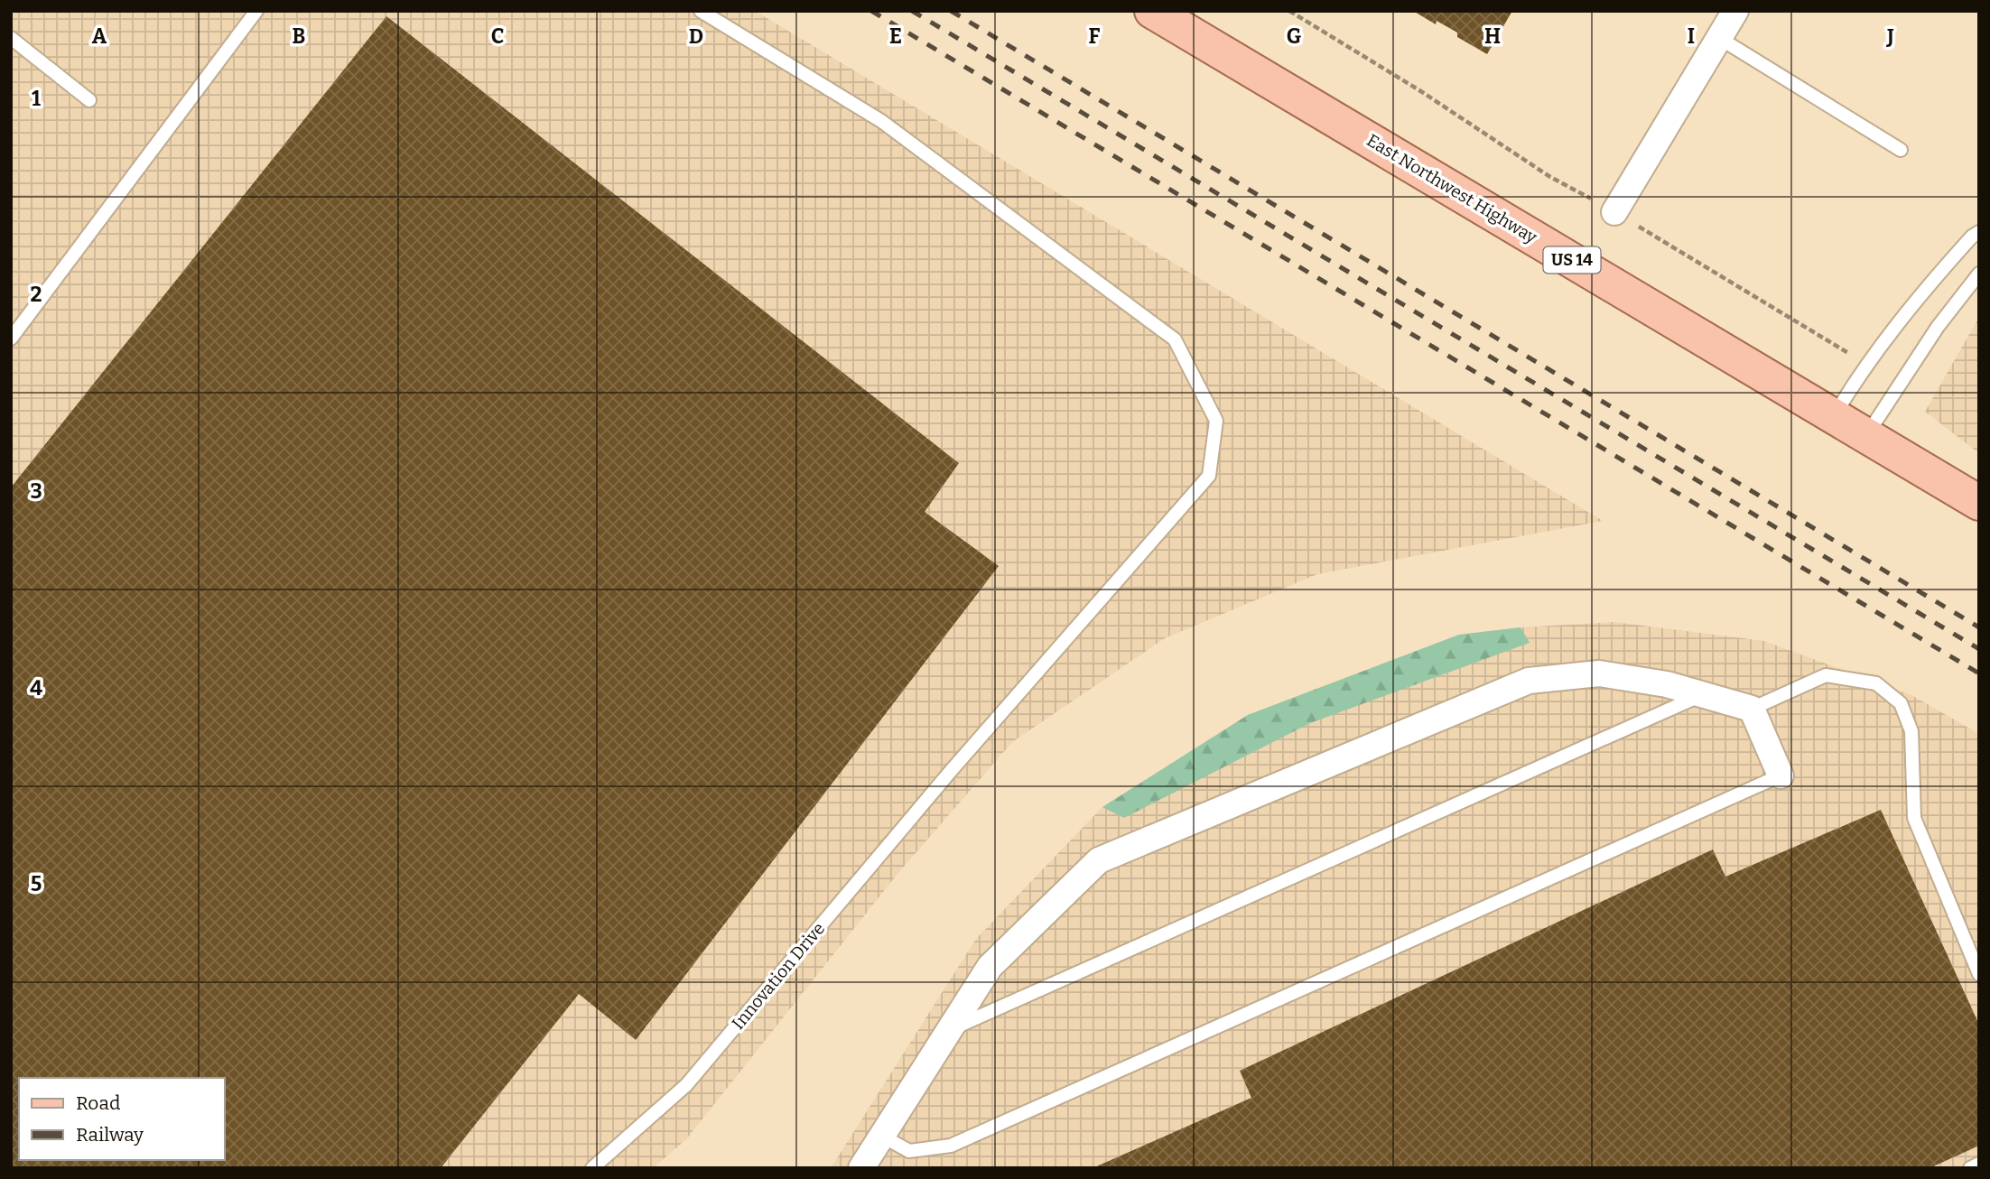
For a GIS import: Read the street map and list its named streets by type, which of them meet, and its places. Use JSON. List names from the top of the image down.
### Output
{
  "streets": {
    "main road": ["East Northwest Highway", "US 14"],
    "lane": ["Innovation Drive"]
  },
  "legend": ["Road", "Railway"],
  "grid": {
    "columns": [
      "A",
      "B",
      "C",
      "D",
      "E",
      "F",
      "G",
      "H",
      "I",
      "J"
    ],
    "rows": [
      "1",
      "2",
      "3",
      "4",
      "5"
    ]
  }
}
